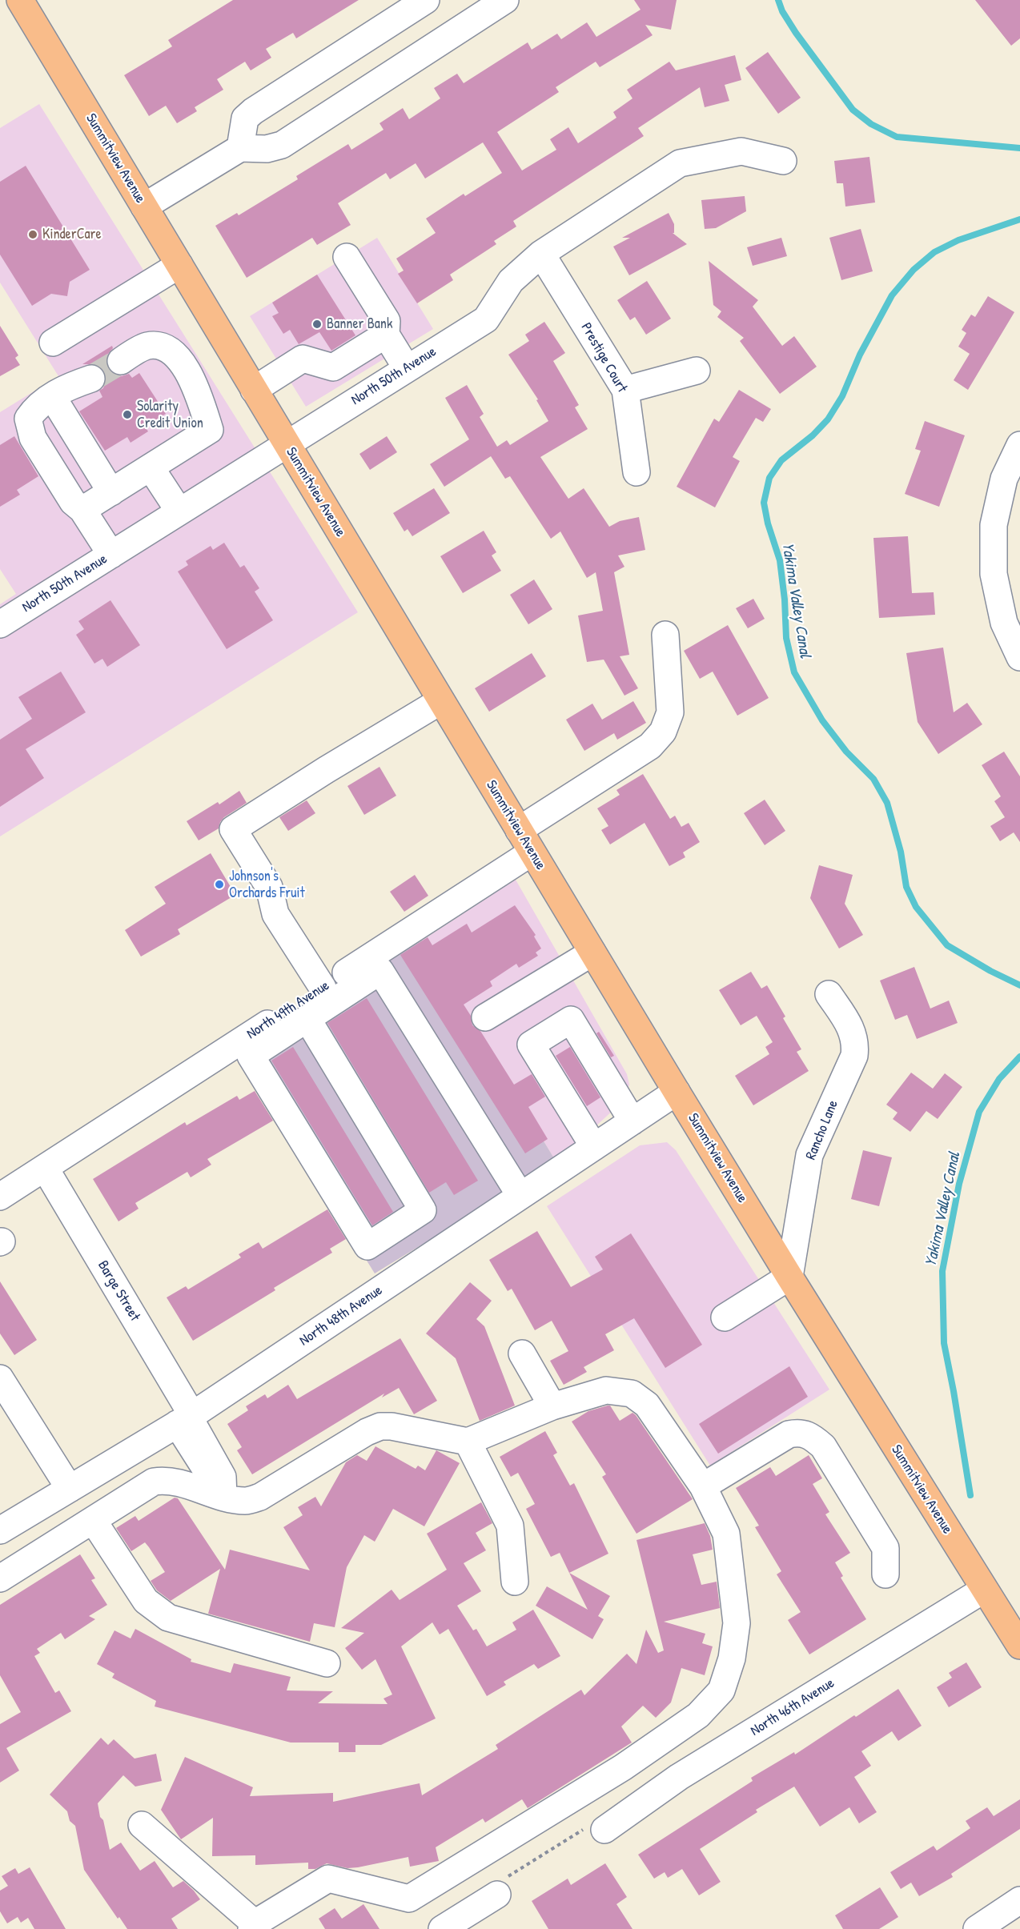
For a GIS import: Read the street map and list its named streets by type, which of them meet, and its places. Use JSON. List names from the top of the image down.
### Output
{
  "streets": {
    "main road": ["Summitview Avenue"],
    "street": [
      "Prestige Court",
      "North 50th Avenue",
      "North 49th Avenue",
      "Rancho Lane",
      "Barge Street",
      "North 48th Avenue",
      "North 46th Avenue"
    ]
  },
  "crossings": [
    ["Summitview Avenue", "North 50th Avenue"],
    ["Summitview Avenue", "North 49th Avenue"],
    ["Summitview Avenue", "Rancho Lane"],
    ["Summitview Avenue", "North 48th Avenue"],
    ["Summitview Avenue", "North 46th Avenue"],
    ["Prestige Court", "North 50th Avenue"],
    ["North 49th Avenue", "Barge Street"],
    ["Barge Street", "North 48th Avenue"]
  ],
  "water": ["Yakima Valley Canal"],
  "places": [
    "KinderCare",
    "Banner Bank",
    "Solarity Credit Union",
    "Johnson's Orchards Fruit"
  ]
}
